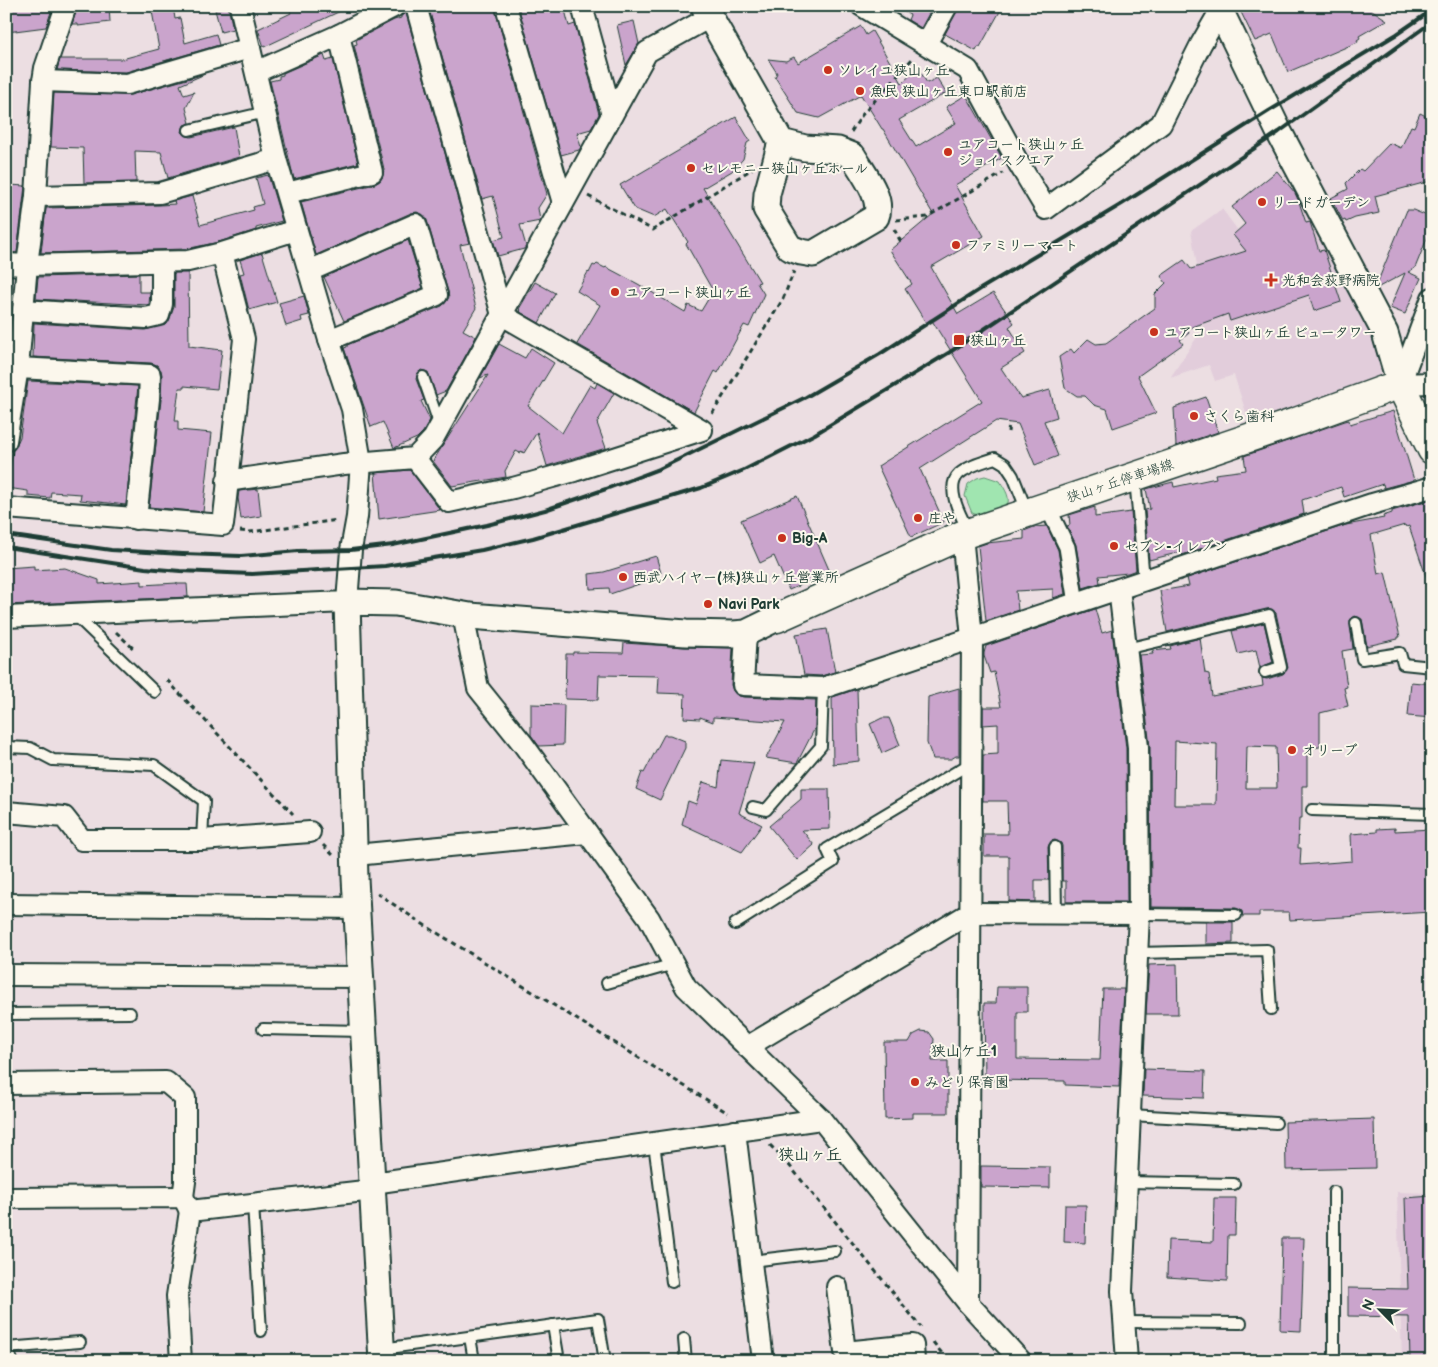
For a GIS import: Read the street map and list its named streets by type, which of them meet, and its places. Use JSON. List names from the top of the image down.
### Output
{
  "streets": {
    "main road": ["狭山ヶ丘停車場線"]
  },
  "districts": ["狭山ケ丘1", "狭山ヶ丘"],
  "places": {
    "other": [
      "ソレイユ狭山ヶ丘",
      "魚民 狭山ヶ丘東口駅前店",
      "ユアコート狭山ヶ丘 ジョイスクエア",
      "セレモニー狭山ヶ丘ホール",
      "リードガーデン",
      "ファミリーマート",
      "ユアコート狭山ヶ丘",
      "ユアコート狭山ヶ丘 ビュータワー",
      "さくら歯科",
      "庄や",
      "Big-A",
      "セブン-イレブン",
      "西武ハイヤー(株)狭山ヶ丘営業所",
      "Navi Park",
      "オリーブ",
      "みどり保育園"
    ],
    "health": ["光和会荻野病院"],
    "transit": ["狭山ヶ丘"]
  },
  "north": "top left"
}
